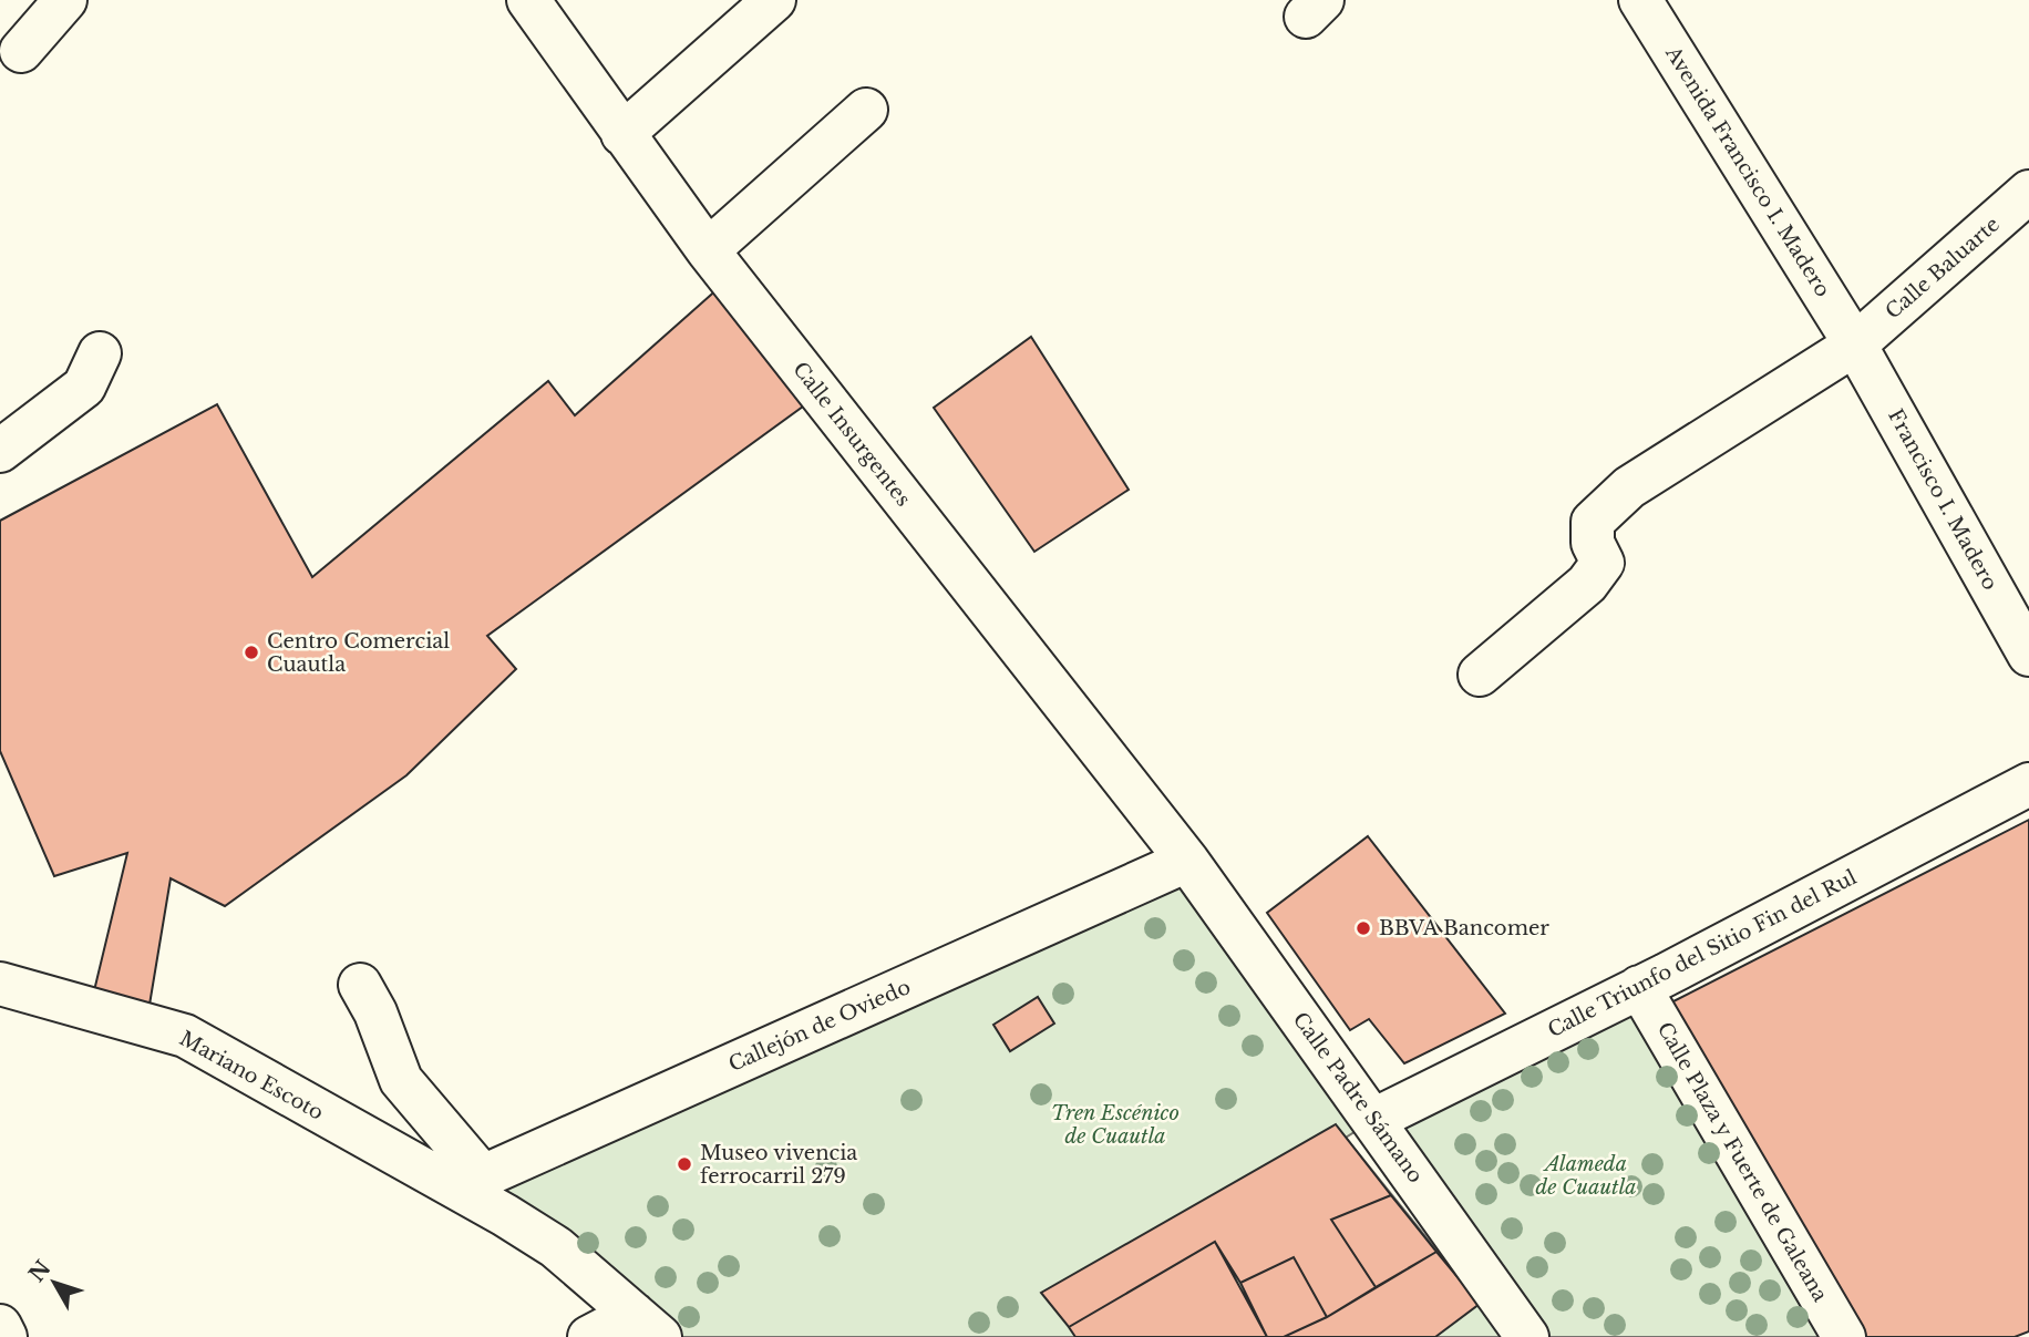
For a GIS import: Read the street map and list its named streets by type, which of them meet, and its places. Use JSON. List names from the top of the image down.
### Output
{
  "streets": {
    "street": [
      "Avenida Francisco I. Madero",
      "Calle Baluarte",
      "Calle Insurgentes",
      "Francisco I. Madero",
      "Calle Triunfo del Sitio Fin del Rul",
      "Callejón de Oviedo",
      "Mariano Escoto",
      "Calle Padre Sámano",
      "Calle Plaza y Fuerte de Galeana"
    ]
  },
  "crossings": [
    ["Avenida Francisco I. Madero", "Calle Baluarte"],
    ["Avenida Francisco I. Madero", "Francisco I. Madero"],
    ["Calle Baluarte", "Francisco I. Madero"],
    ["Calle Insurgentes", "Callejón de Oviedo"],
    ["Calle Insurgentes", "Calle Padre Sámano"],
    ["Calle Triunfo del Sitio Fin del Rul", "Calle Padre Sámano"],
    ["Calle Triunfo del Sitio Fin del Rul", "Calle Plaza y Fuerte de Galeana"],
    ["Callejón de Oviedo", "Mariano Escoto"],
    ["Callejón de Oviedo", "Calle Padre Sámano"]
  ],
  "parks": ["Tren Escénico de Cuautla", "Alameda de Cuautla"],
  "places": ["Centro Comercial Cuautla", "BBVA Bancomer", "Museo vivencia ferrocarril 279"],
  "north": "top left"
}
